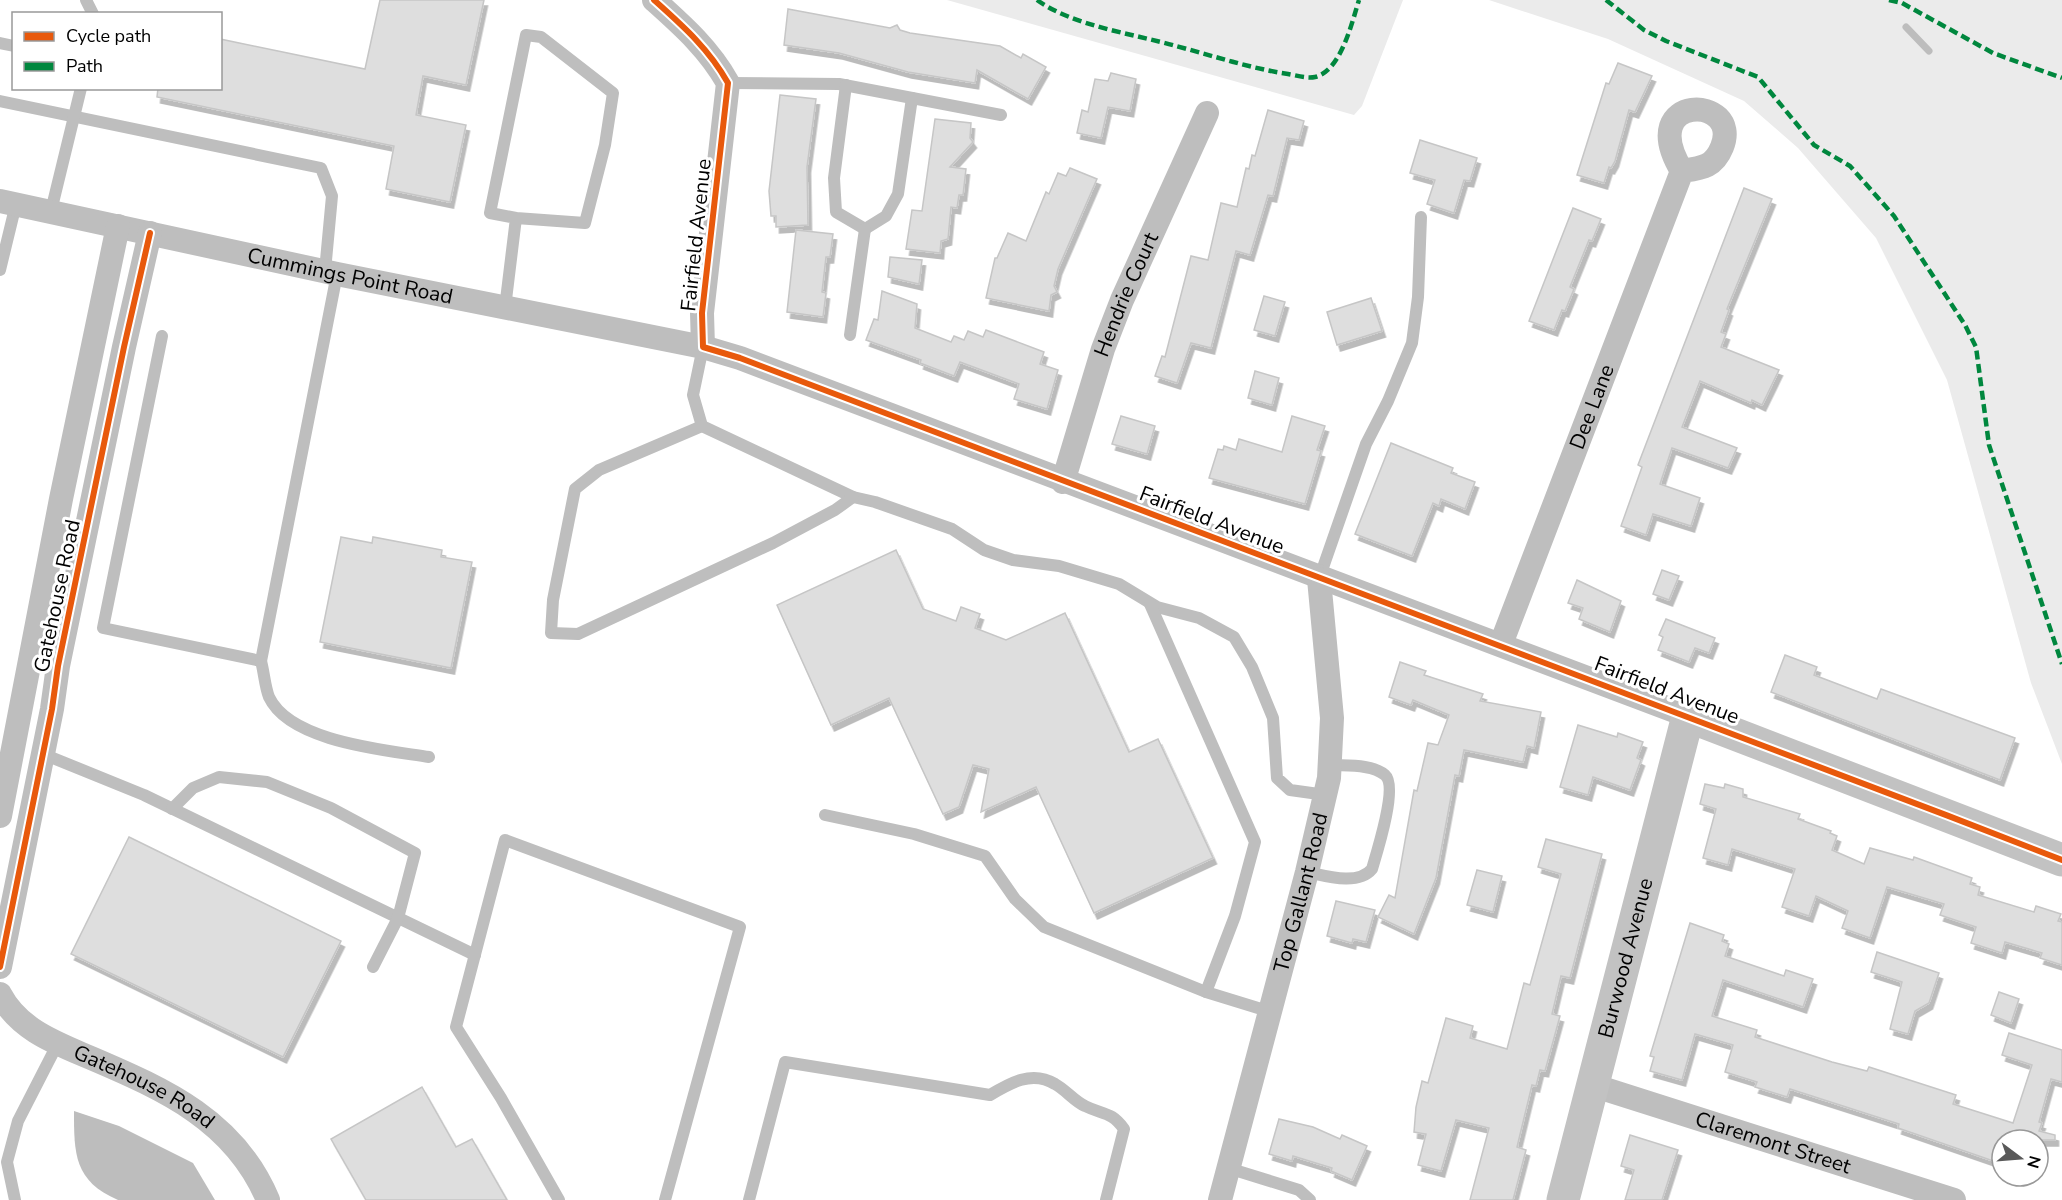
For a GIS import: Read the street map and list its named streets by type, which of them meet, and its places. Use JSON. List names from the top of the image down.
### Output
{
  "streets": {
    "street": [
      "Fairfield Avenue",
      "Cummings Point Road",
      "Hendrie Court",
      "Dee Lane",
      "Gatehouse Road",
      "Top Gallant Road",
      "Burwood Avenue",
      "Claremont Street"
    ]
  },
  "crossings": [
    ["Fairfield Avenue", "Cummings Point Road"],
    ["Fairfield Avenue", "Hendrie Court"],
    ["Fairfield Avenue", "Dee Lane"],
    ["Fairfield Avenue", "Top Gallant Road"],
    ["Fairfield Avenue", "Burwood Avenue"],
    ["Cummings Point Road", "Gatehouse Road"],
    ["Burwood Avenue", "Claremont Street"]
  ],
  "legend": ["Cycle path", "Path"],
  "north": "right"
}
